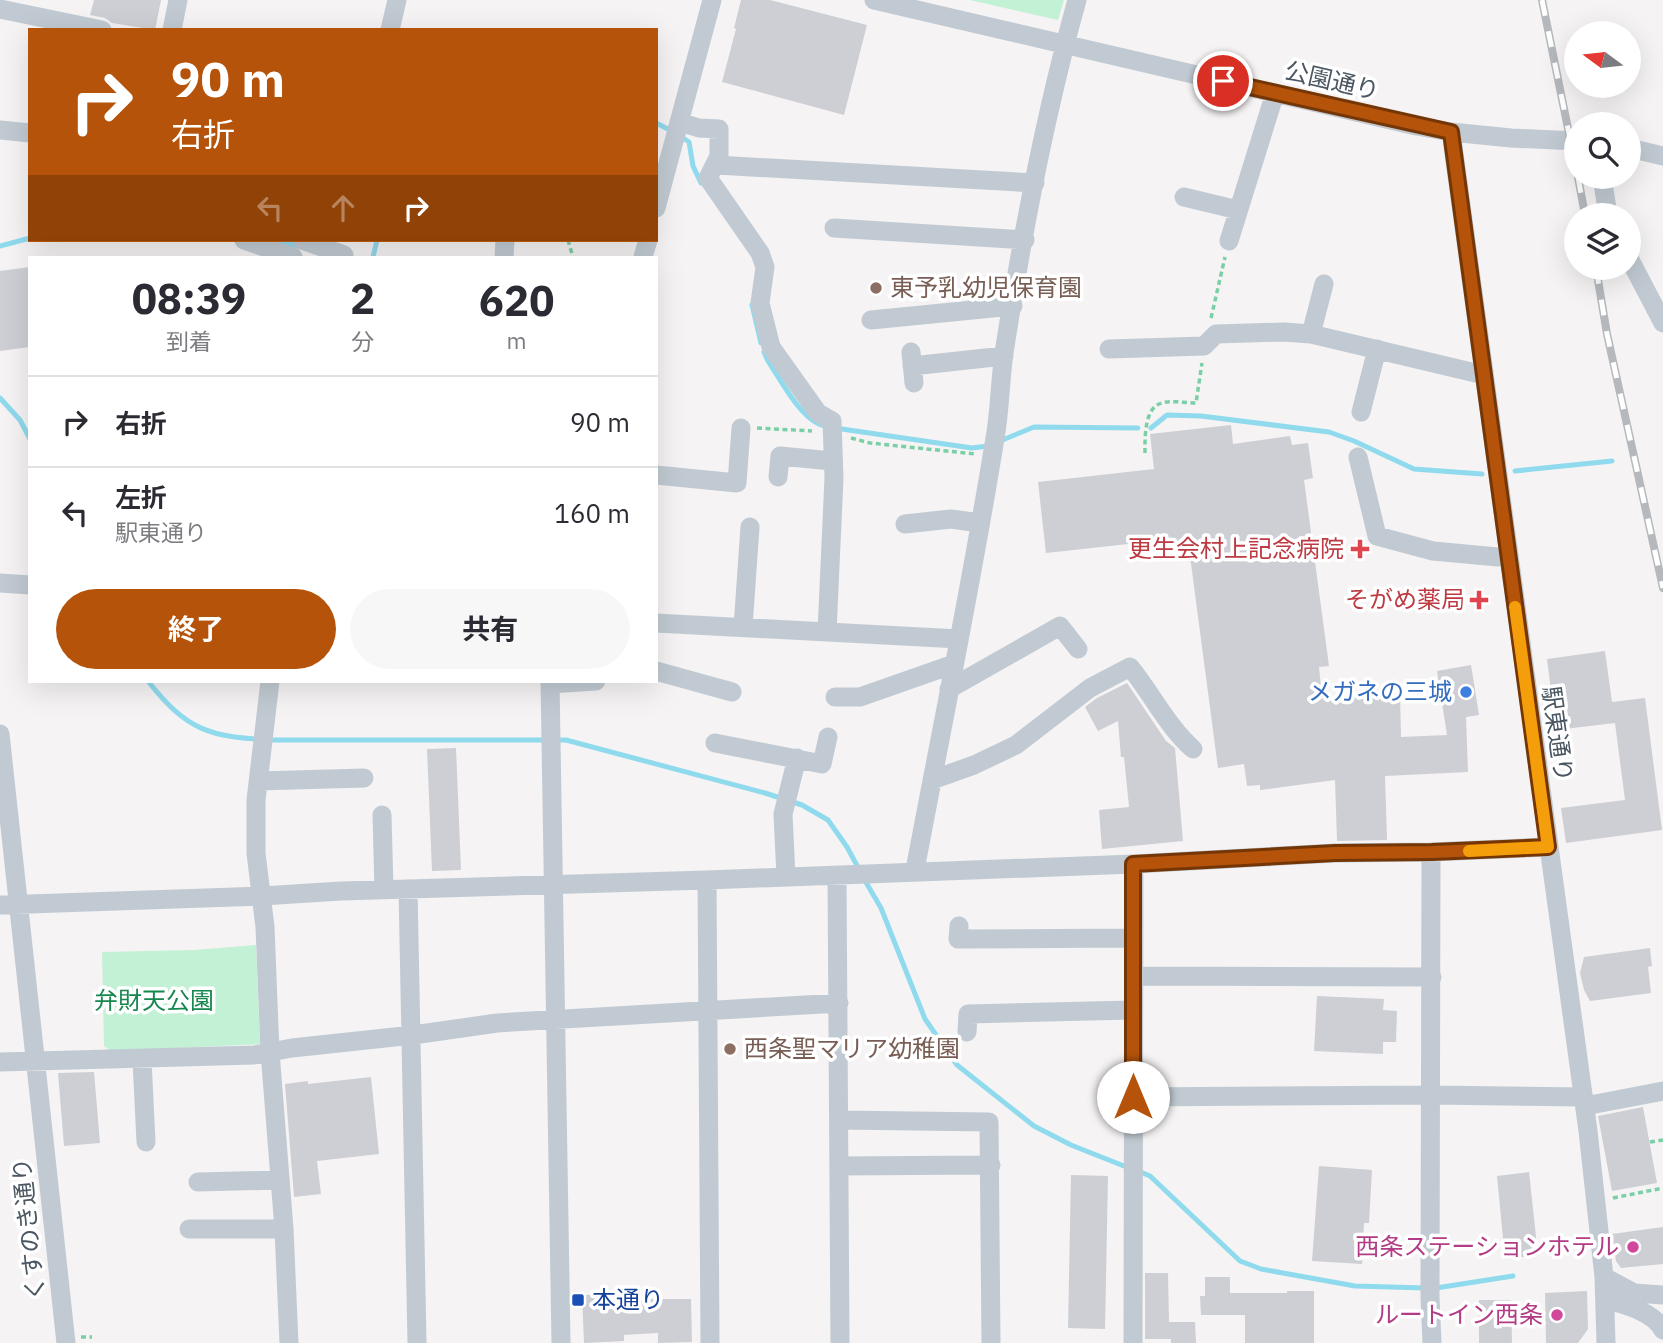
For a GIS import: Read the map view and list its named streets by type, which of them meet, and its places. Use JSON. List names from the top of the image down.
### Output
{
  "streets": {
    "street": ["公園通り", "駅東通り", "くすのき通り"]
  },
  "crossings": [
    ["公園通り", "駅東通り"]
  ],
  "parks": ["弁財天公園"],
  "places": {
    "other": [
      "東予乳幼児保育園",
      "メガネの三城",
      "西条聖マリア幼稚園",
      "西条ステーションホテル",
      "ルートイン西条"
    ],
    "health": ["更生会村上記念病院", "そがめ薬局"],
    "transit": ["本通り"]
  },
  "north": "left",
  "page": {
    "turn": ["90 m", "右折"],
    "eta": [
      "08:39",
      "到着",
      "2",
      "分",
      "620",
      "m"
    ],
    "list": [
      {
        "name": "右折",
        "value": "90 m"
      },
      {
        "name": "左折",
        "note": "駅東通り",
        "value": "160 m"
      }
    ],
    "buttons": ["終了", "共有"]
  }
}
